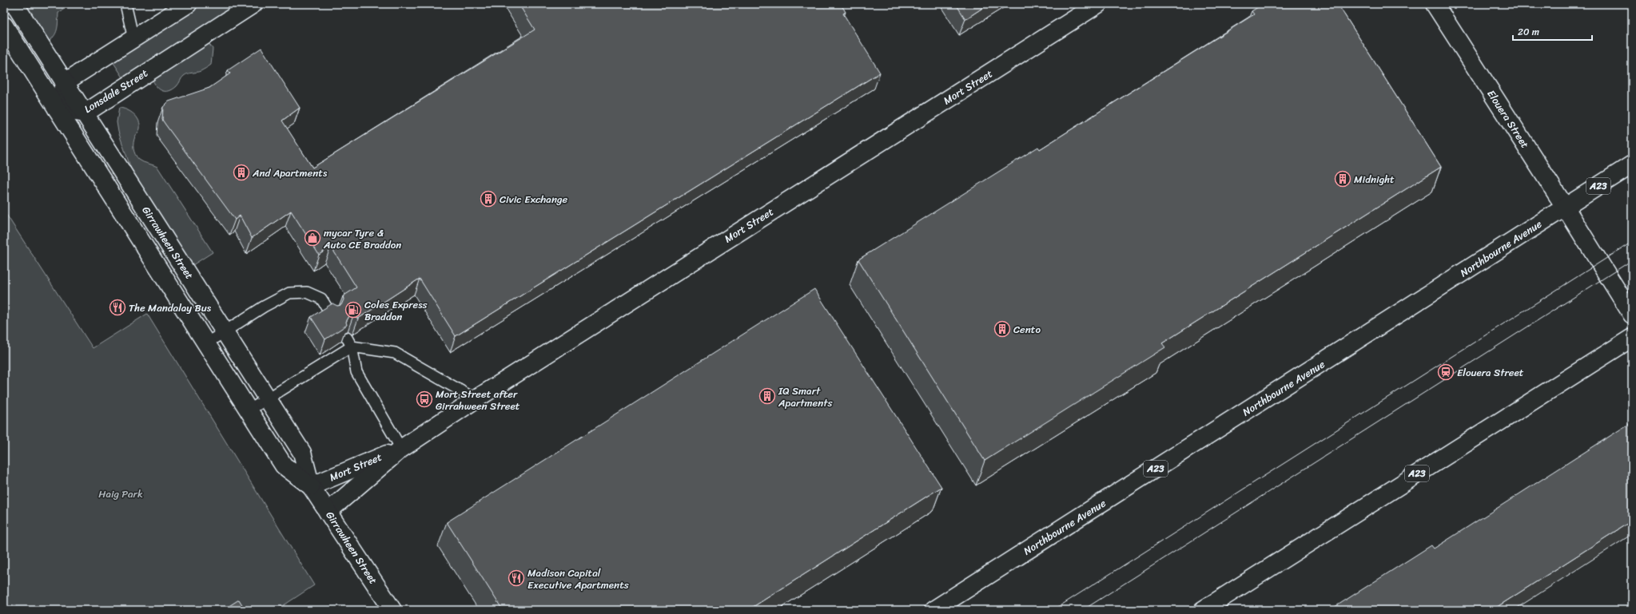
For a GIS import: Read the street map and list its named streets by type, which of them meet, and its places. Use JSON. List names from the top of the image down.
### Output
{
  "streets": {
    "main road": [
      "Mort Street",
      "Lonsdale Street",
      "Elouera Street",
      "A23",
      "Girrawheen Street",
      "Northbourne Avenue"
    ]
  },
  "crossings": [
    ["Mort Street", "Girrawheen Street"],
    ["Lonsdale Street", "Girrawheen Street"],
    ["Elouera Street", "Northbourne Avenue"]
  ],
  "parks": ["Haig Park"],
  "places": {
    "building": [
      "And Apartments",
      "Midnight",
      "Civic Exchange",
      "Cento",
      "IQ Smart Apartments"
    ],
    "shop": ["mycar Tyre & Auto CE Braddon"],
    "restaurant": ["The Mandalay Bus", "Madison Capital Executive Apartments"],
    "fuel station": ["Coles Express Braddon"],
    "station": ["Elouera Street"],
    "bus stop": ["Mort Street after Girrahween Street"]
  },
  "scale_bar": "20 m"
}
